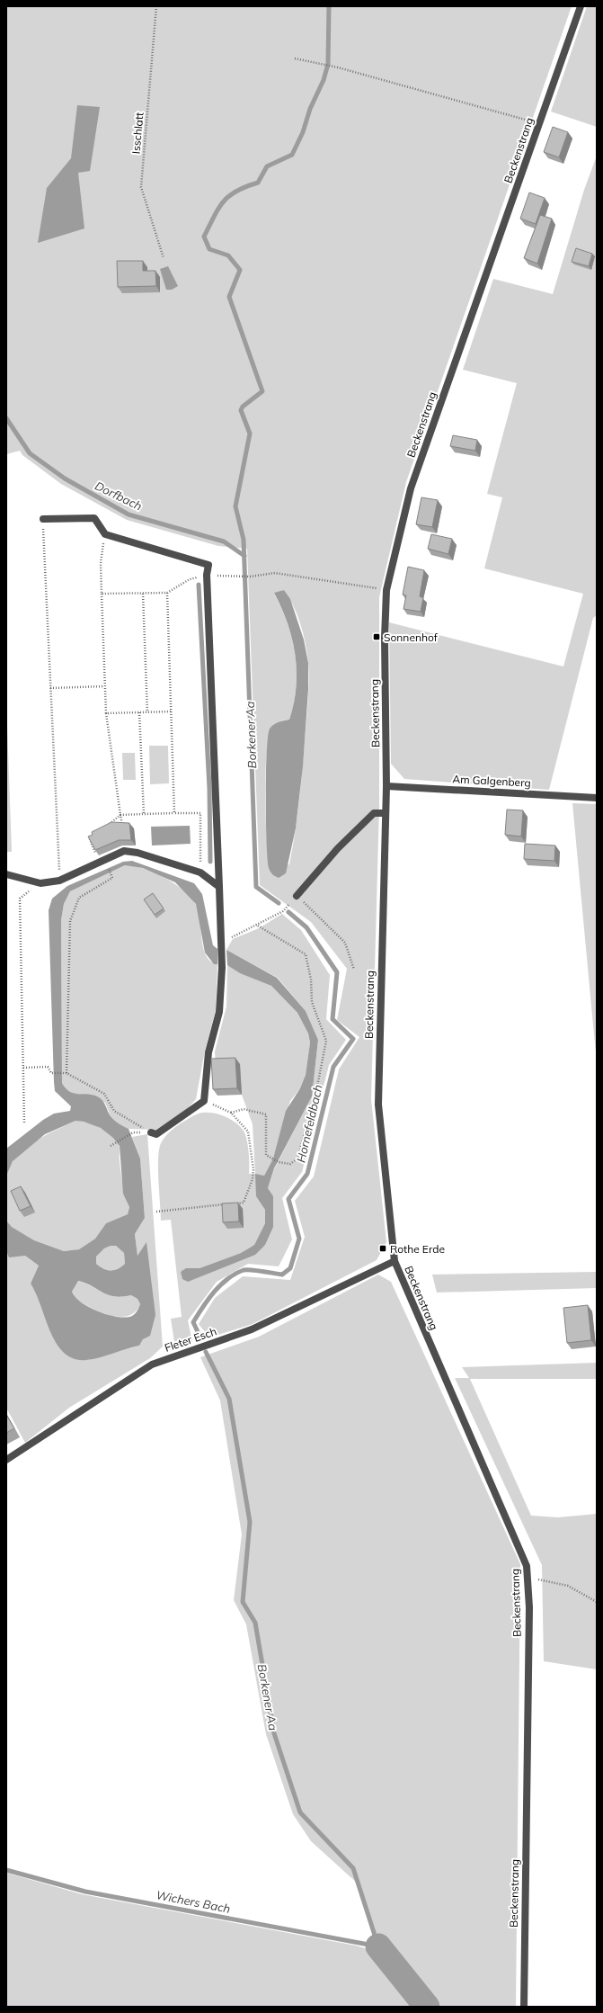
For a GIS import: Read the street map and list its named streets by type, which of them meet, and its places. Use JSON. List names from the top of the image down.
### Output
{
  "streets": {
    "street": ["Beckenstrang", "Am Galgenberg", "Fleter Esch"],
    "path": ["Isschlatt"]
  },
  "crossings": [
    ["Beckenstrang", "Am Galgenberg"],
    ["Beckenstrang", "Fleter Esch"]
  ],
  "water": [
    "Dorfbach",
    "Borkener Aa",
    "Hornefeldbach",
    "Wichers Bach"
  ],
  "places": {
    "transit": ["Sonnenhof", "Rothe Erde"]
  }
}
